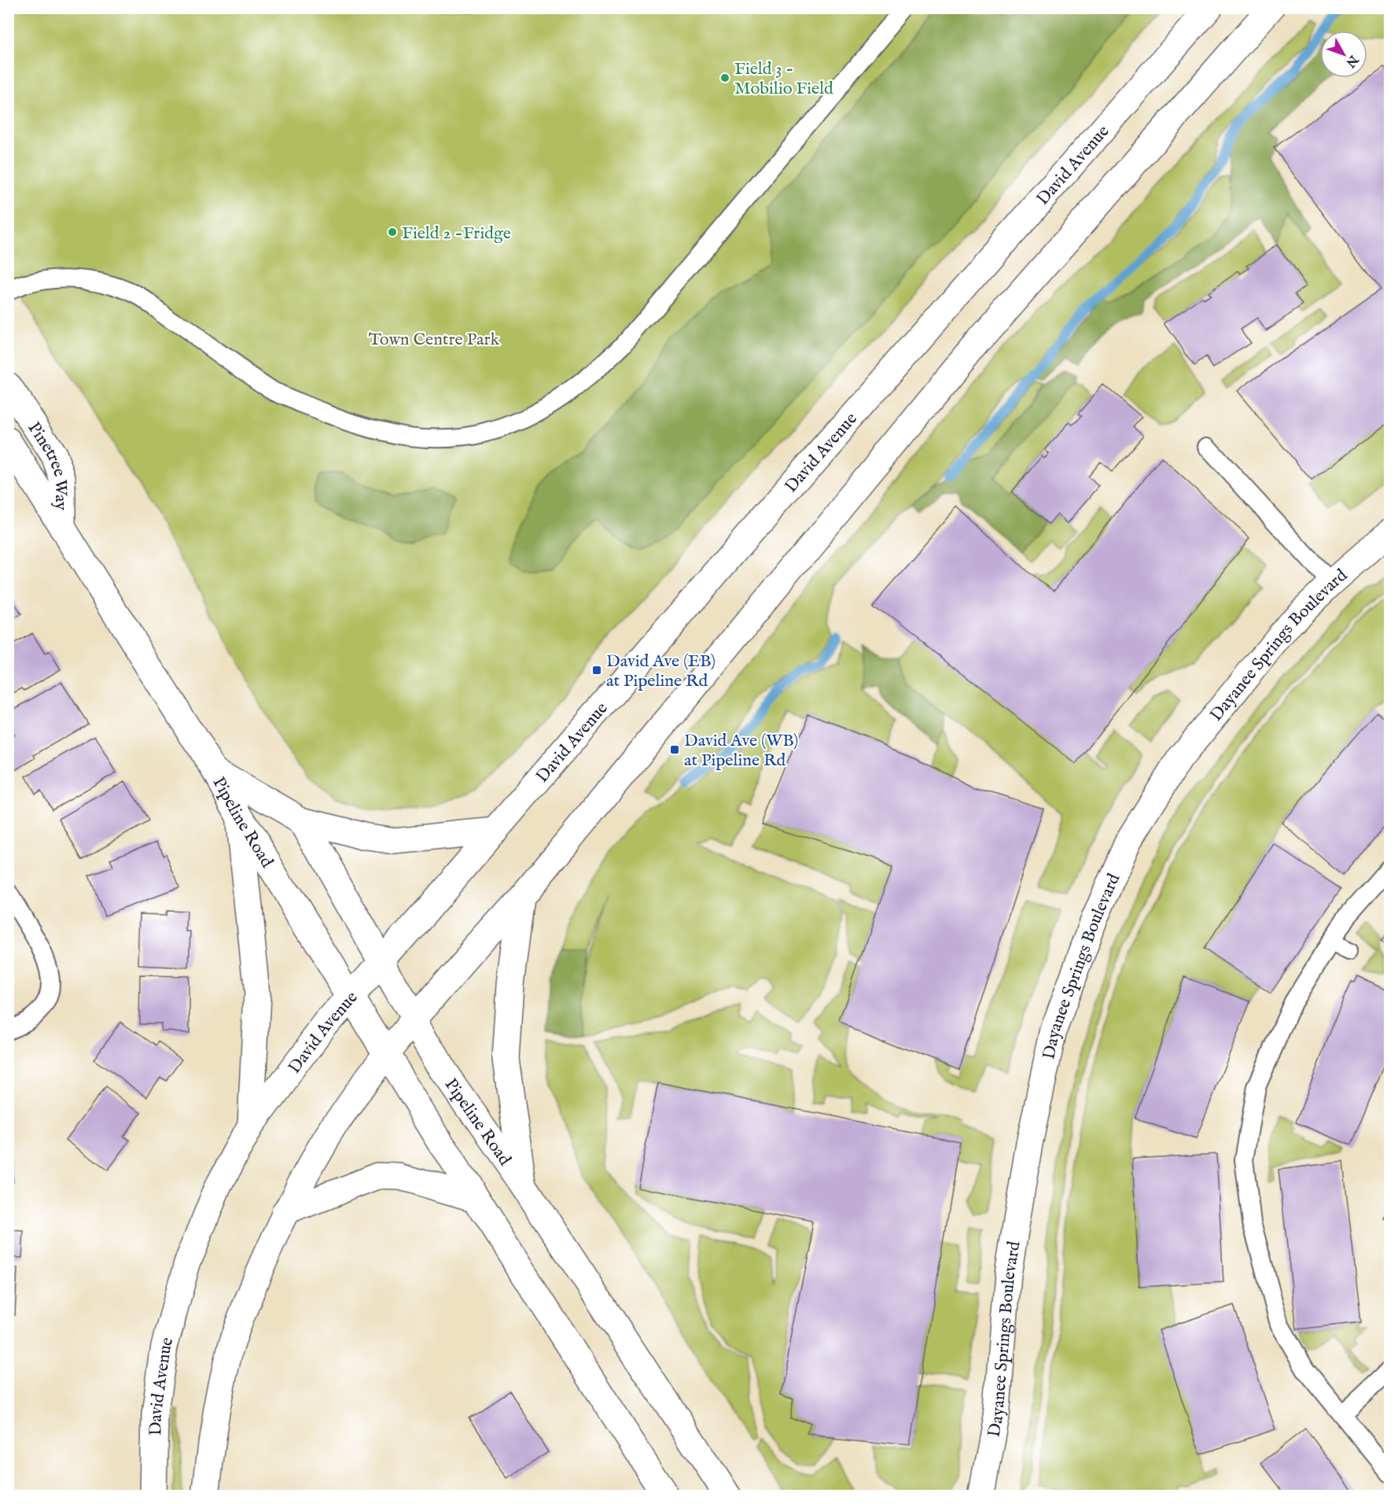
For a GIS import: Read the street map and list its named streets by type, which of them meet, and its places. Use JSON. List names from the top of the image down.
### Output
{
  "streets": {
    "main road": [
      "David Avenue",
      "Pinetree Way",
      "Dayanee Springs Boulevard",
      "Pipeline Road"
    ]
  },
  "crossings": [
    ["David Avenue", "Pipeline Road"],
    ["Pinetree Way", "Pipeline Road"]
  ],
  "parks": ["Town Centre Park"],
  "places": {
    "other": ["Field 3 - Mobilio Field", "Field 2 -Fridge"],
    "transit": ["David Ave (EB) at Pipeline Rd", "David Ave (WB) at Pipeline Rd"]
  },
  "north": "bottom right"
}
